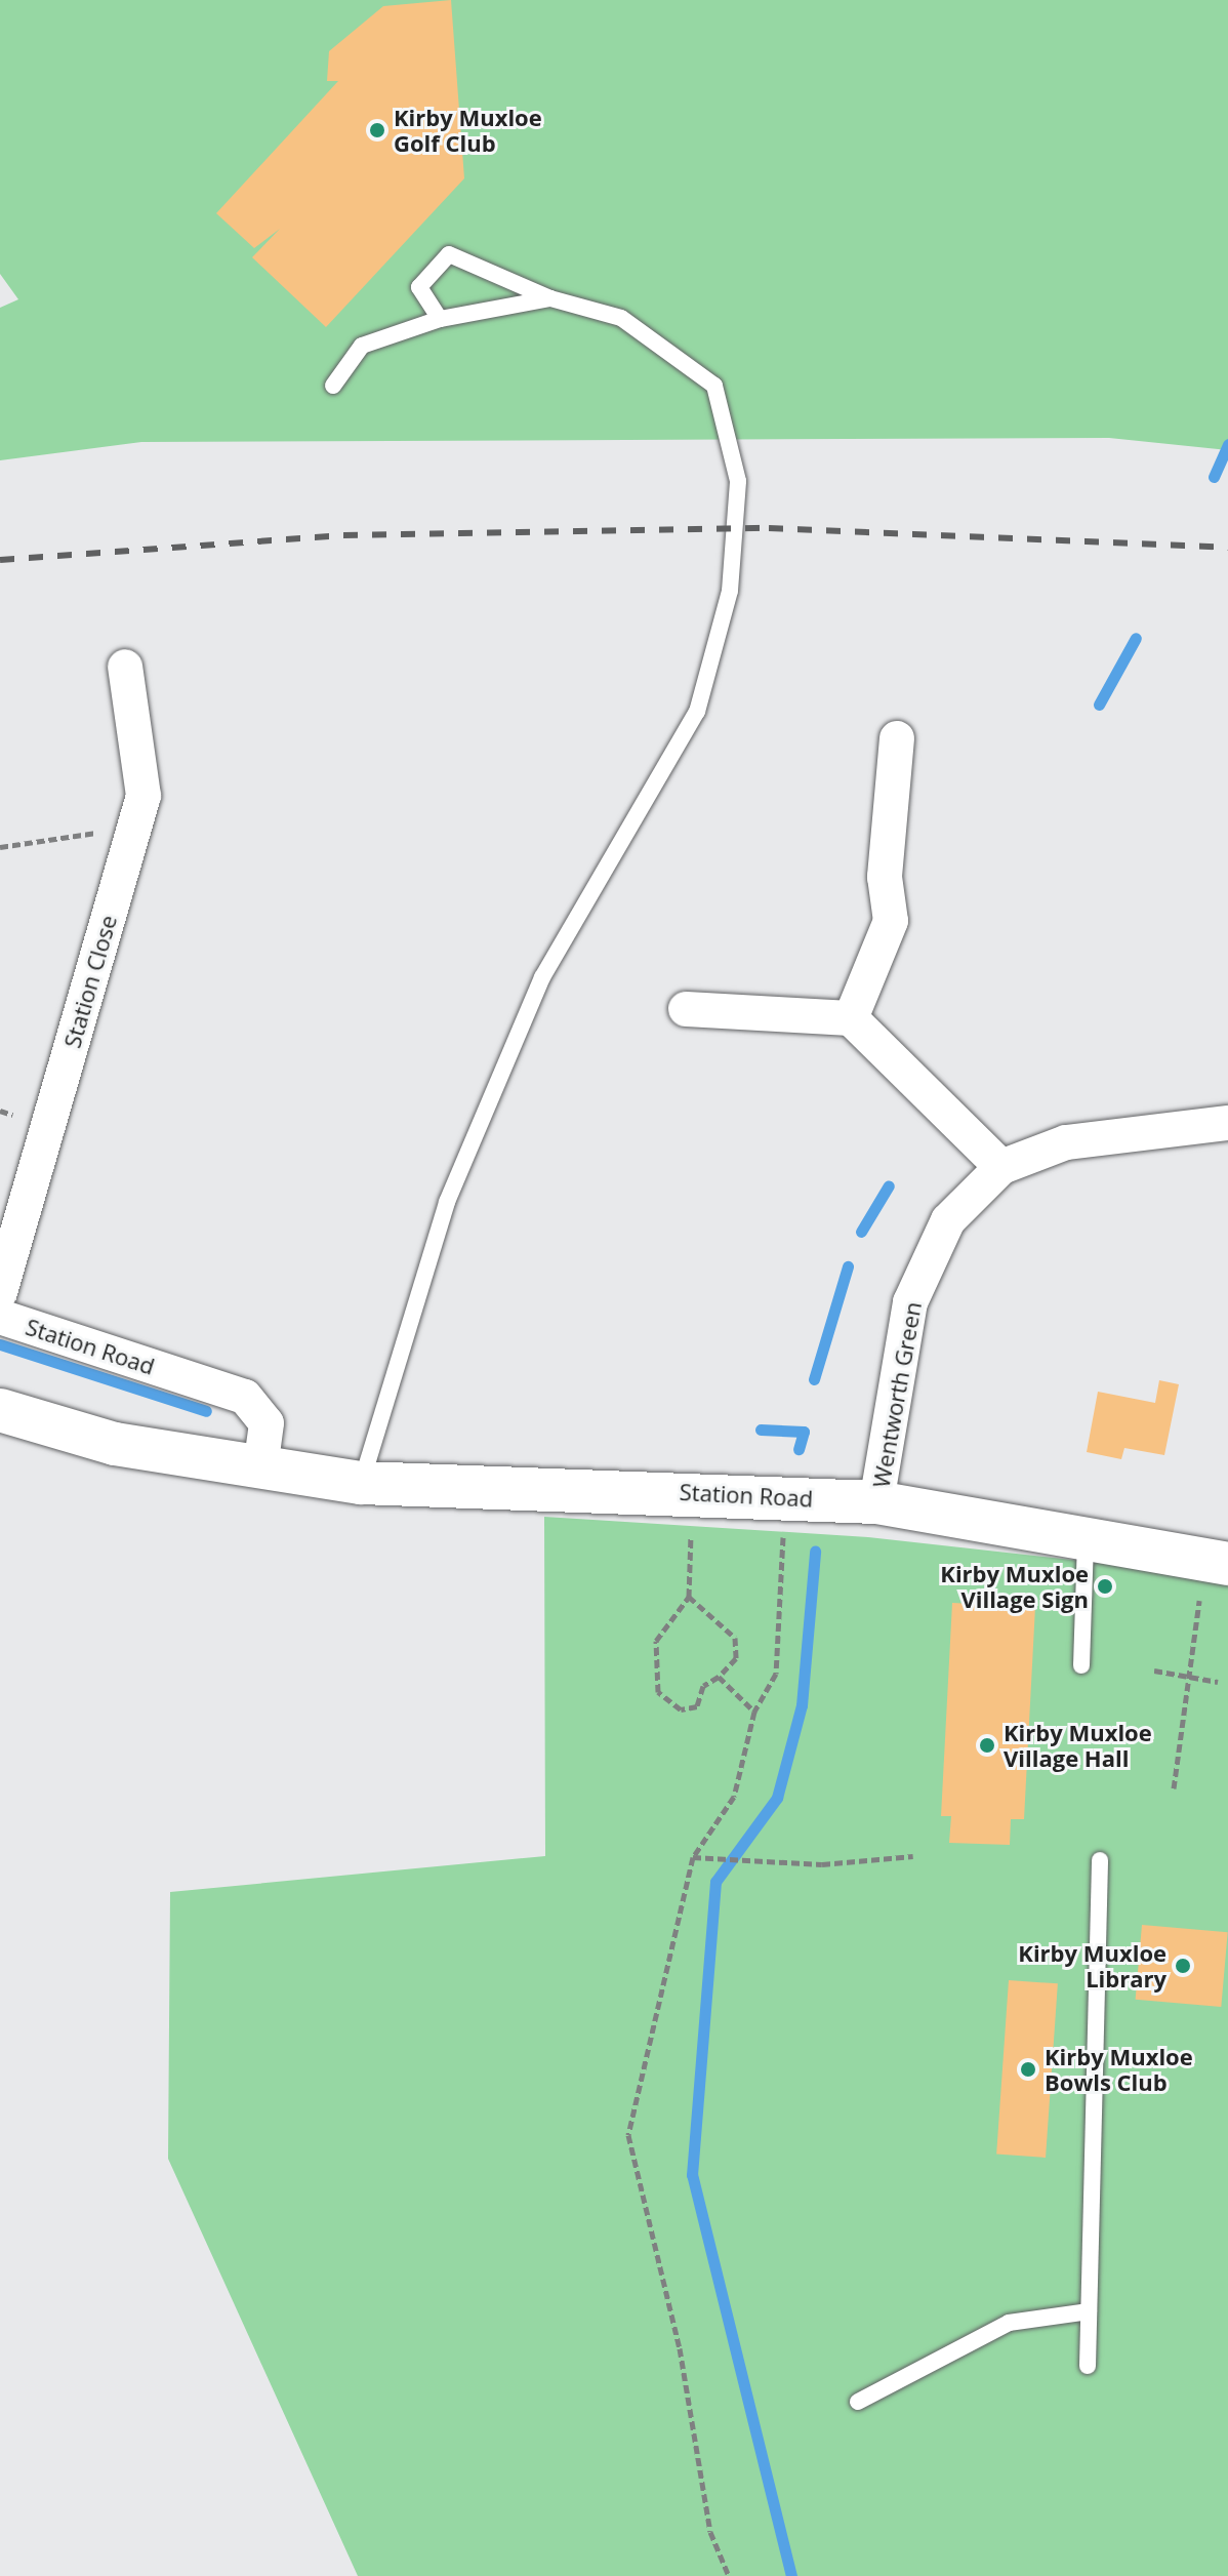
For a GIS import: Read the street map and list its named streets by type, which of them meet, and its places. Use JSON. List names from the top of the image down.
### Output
{
  "streets": {
    "street": ["Station Close", "Station Road", "Wentworth Green"]
  },
  "crossings": [
    ["Station Road", "Wentworth Green"]
  ],
  "places": [
    "Kirby Muxloe Golf Club",
    "Kirby Muxloe Village Sign",
    "Kirby Muxloe Village Hall",
    "Kirby Muxloe Library",
    "Kirby Muxloe Bowls Club"
  ]
}
